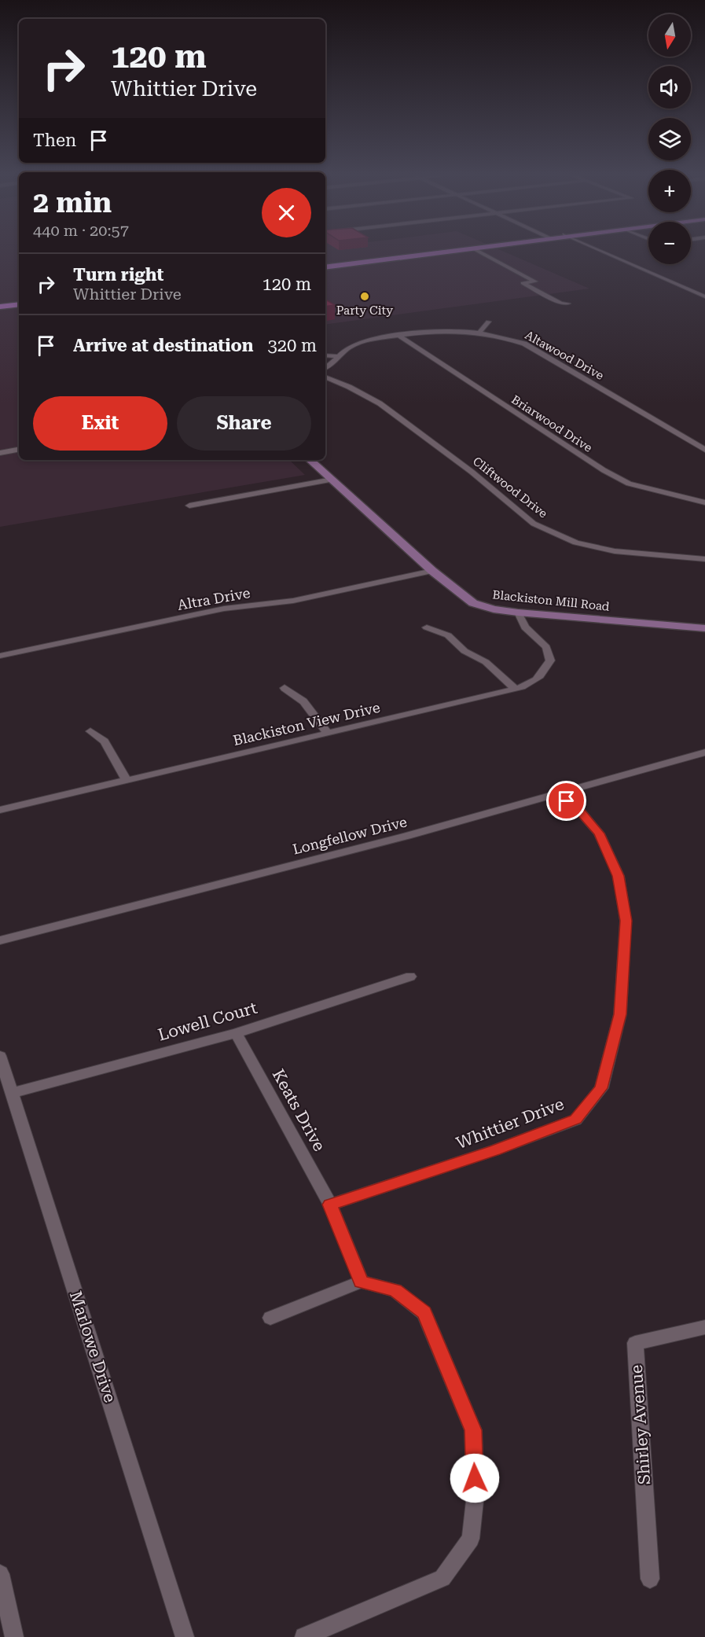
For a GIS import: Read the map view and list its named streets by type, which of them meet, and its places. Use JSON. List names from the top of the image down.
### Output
{
  "streets": {
    "main road": ["Blackiston Mill Road"],
    "street": [
      "Altawood Drive",
      "Briarwood Drive",
      "Cliftwood Drive",
      "Altra Drive",
      "Blackiston View Drive",
      "Longfellow Drive",
      "Lowell Court",
      "Keats Drive",
      "Whittier Drive",
      "Marlowe Drive",
      "Shirley Avenue"
    ]
  },
  "crossings": [
    ["Altawood Drive", "Briarwood Drive"],
    ["Altra Drive", "Blackiston Mill Road"],
    ["Blackiston Mill Road", "Blackiston View Drive"],
    ["Longfellow Drive", "Whittier Drive"],
    ["Lowell Court", "Keats Drive"],
    ["Lowell Court", "Marlowe Drive"],
    ["Keats Drive", "Whittier Drive"]
  ],
  "places": ["Party City"],
  "north": "bottom",
  "page": {
    "map_buttons": ["+", "−"],
    "turn": ["120 m", "Whittier Drive"],
    "then": "Then",
    "heading": ["2 min", "440 m · 20:57"],
    "list": [
      {
        "name": "Turn right",
        "note": "Whittier Drive",
        "value": "120 m"
      },
      {
        "name": "Arrive at destination",
        "value": "320 m"
      }
    ],
    "buttons": ["Exit", "Share"]
  }
}
